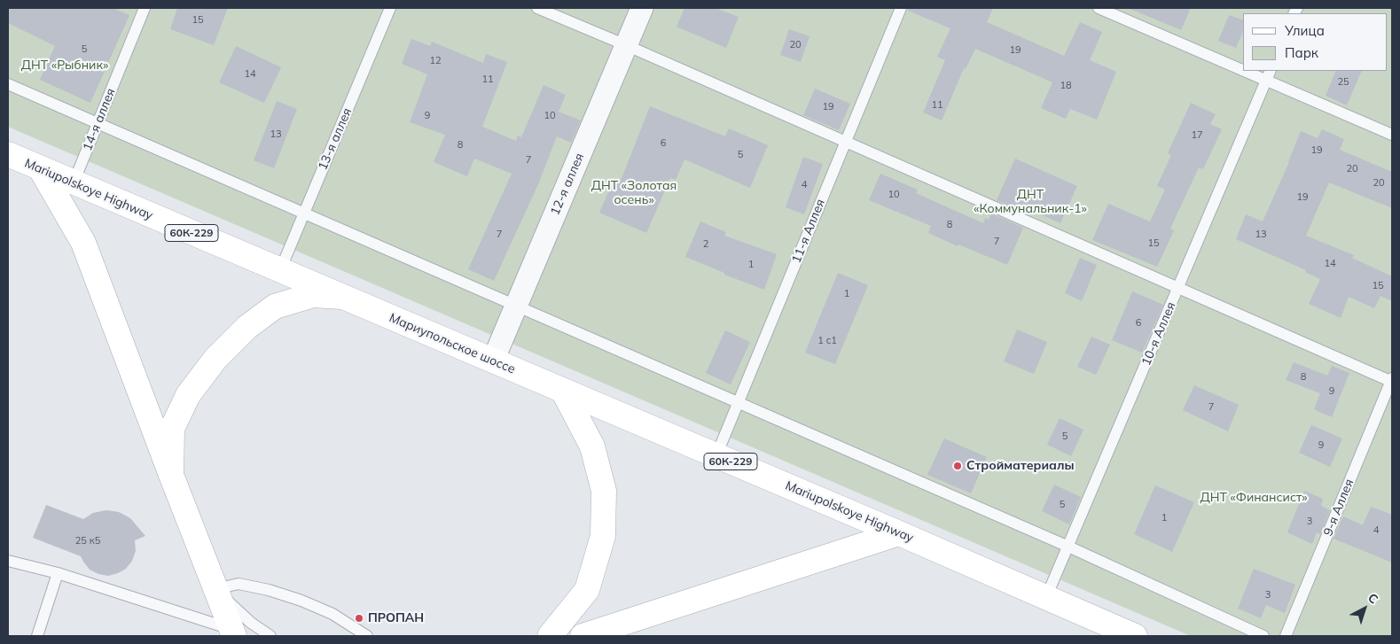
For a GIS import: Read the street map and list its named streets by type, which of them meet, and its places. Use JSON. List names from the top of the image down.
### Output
{
  "streets": {
    "main road": ["Mariupolskoye Highway", "60К-229", "Мариупольское шоссе"],
    "street": ["12-я аллея"],
    "lane": [
      "14-я аллея",
      "13-я аллея",
      "11-я Аллея",
      "10-я Аллея",
      "9-я Аллея"
    ]
  },
  "crossings": [
    ["14-я аллея", "Mariupolskoye Highway"],
    ["13-я аллея", "Mariupolskoye Highway"],
    ["12-я аллея", "Мариупольское шоссе"],
    ["Mariupolskoye Highway", "11-я Аллея"],
    ["Mariupolskoye Highway", "10-я Аллея"],
    ["Mariupolskoye Highway", "Мариупольское шоссе"]
  ],
  "parks": [
    "ДНТ «Рыбник»",
    "ДНТ «Золотая осень»",
    "ДНТ «Коммунальник-1»",
    "ДНТ «Финансист»"
  ],
  "places": ["Стройматериалы", "ПРОПАН"],
  "house_numbers": [
    "15",
    "20",
    "5",
    "19",
    "12",
    "14",
    "11",
    "25",
    "18",
    "11",
    "19",
    "9",
    "10",
    "13",
    "17",
    "6",
    "8",
    "19",
    "5",
    "7",
    "20",
    "20",
    "4",
    "10",
    "19",
    "8",
    "7",
    "13",
    "7",
    "15",
    "2",
    "14",
    "1",
    "15",
    "1",
    "6",
    "1 с1",
    "8",
    "9",
    "7",
    "5",
    "9",
    "5",
    "1",
    "3",
    "4",
    "25 к5",
    "3"
  ],
  "legend": ["Улица", "Парк"],
  "north": "top right"
}
